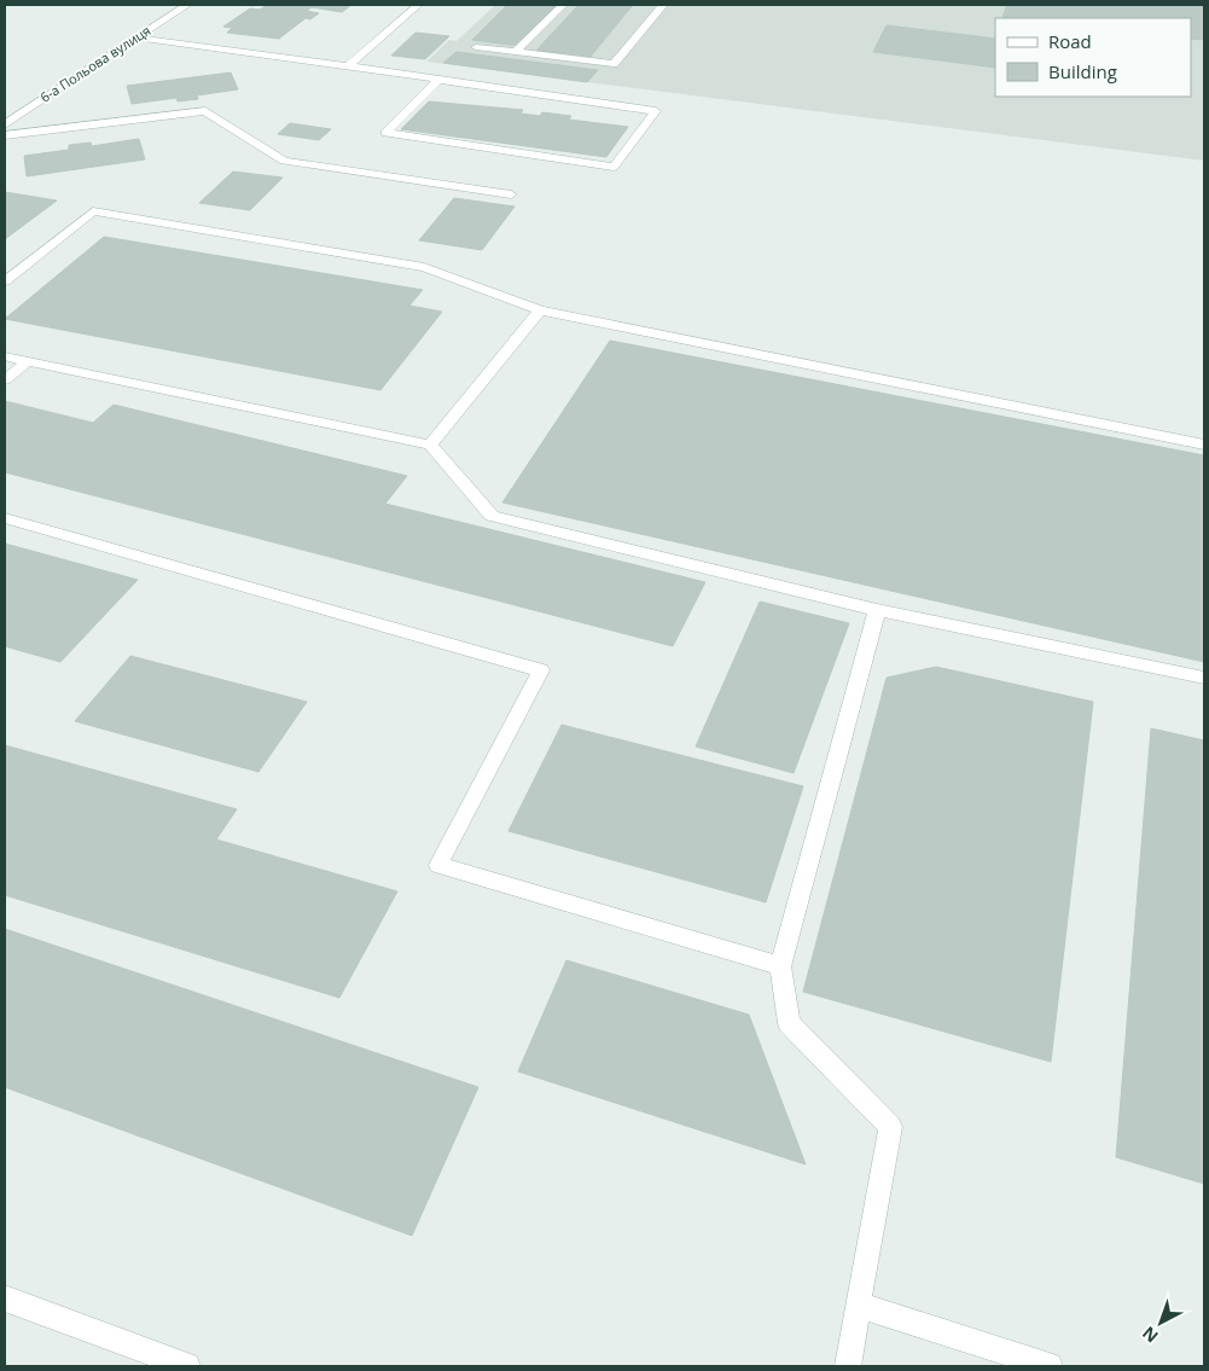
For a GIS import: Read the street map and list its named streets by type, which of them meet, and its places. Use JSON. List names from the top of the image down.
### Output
{
  "streets": {
    "street": ["6-а Польова вулиця"]
  },
  "legend": ["Road", "Building"],
  "north": "bottom left"
}
